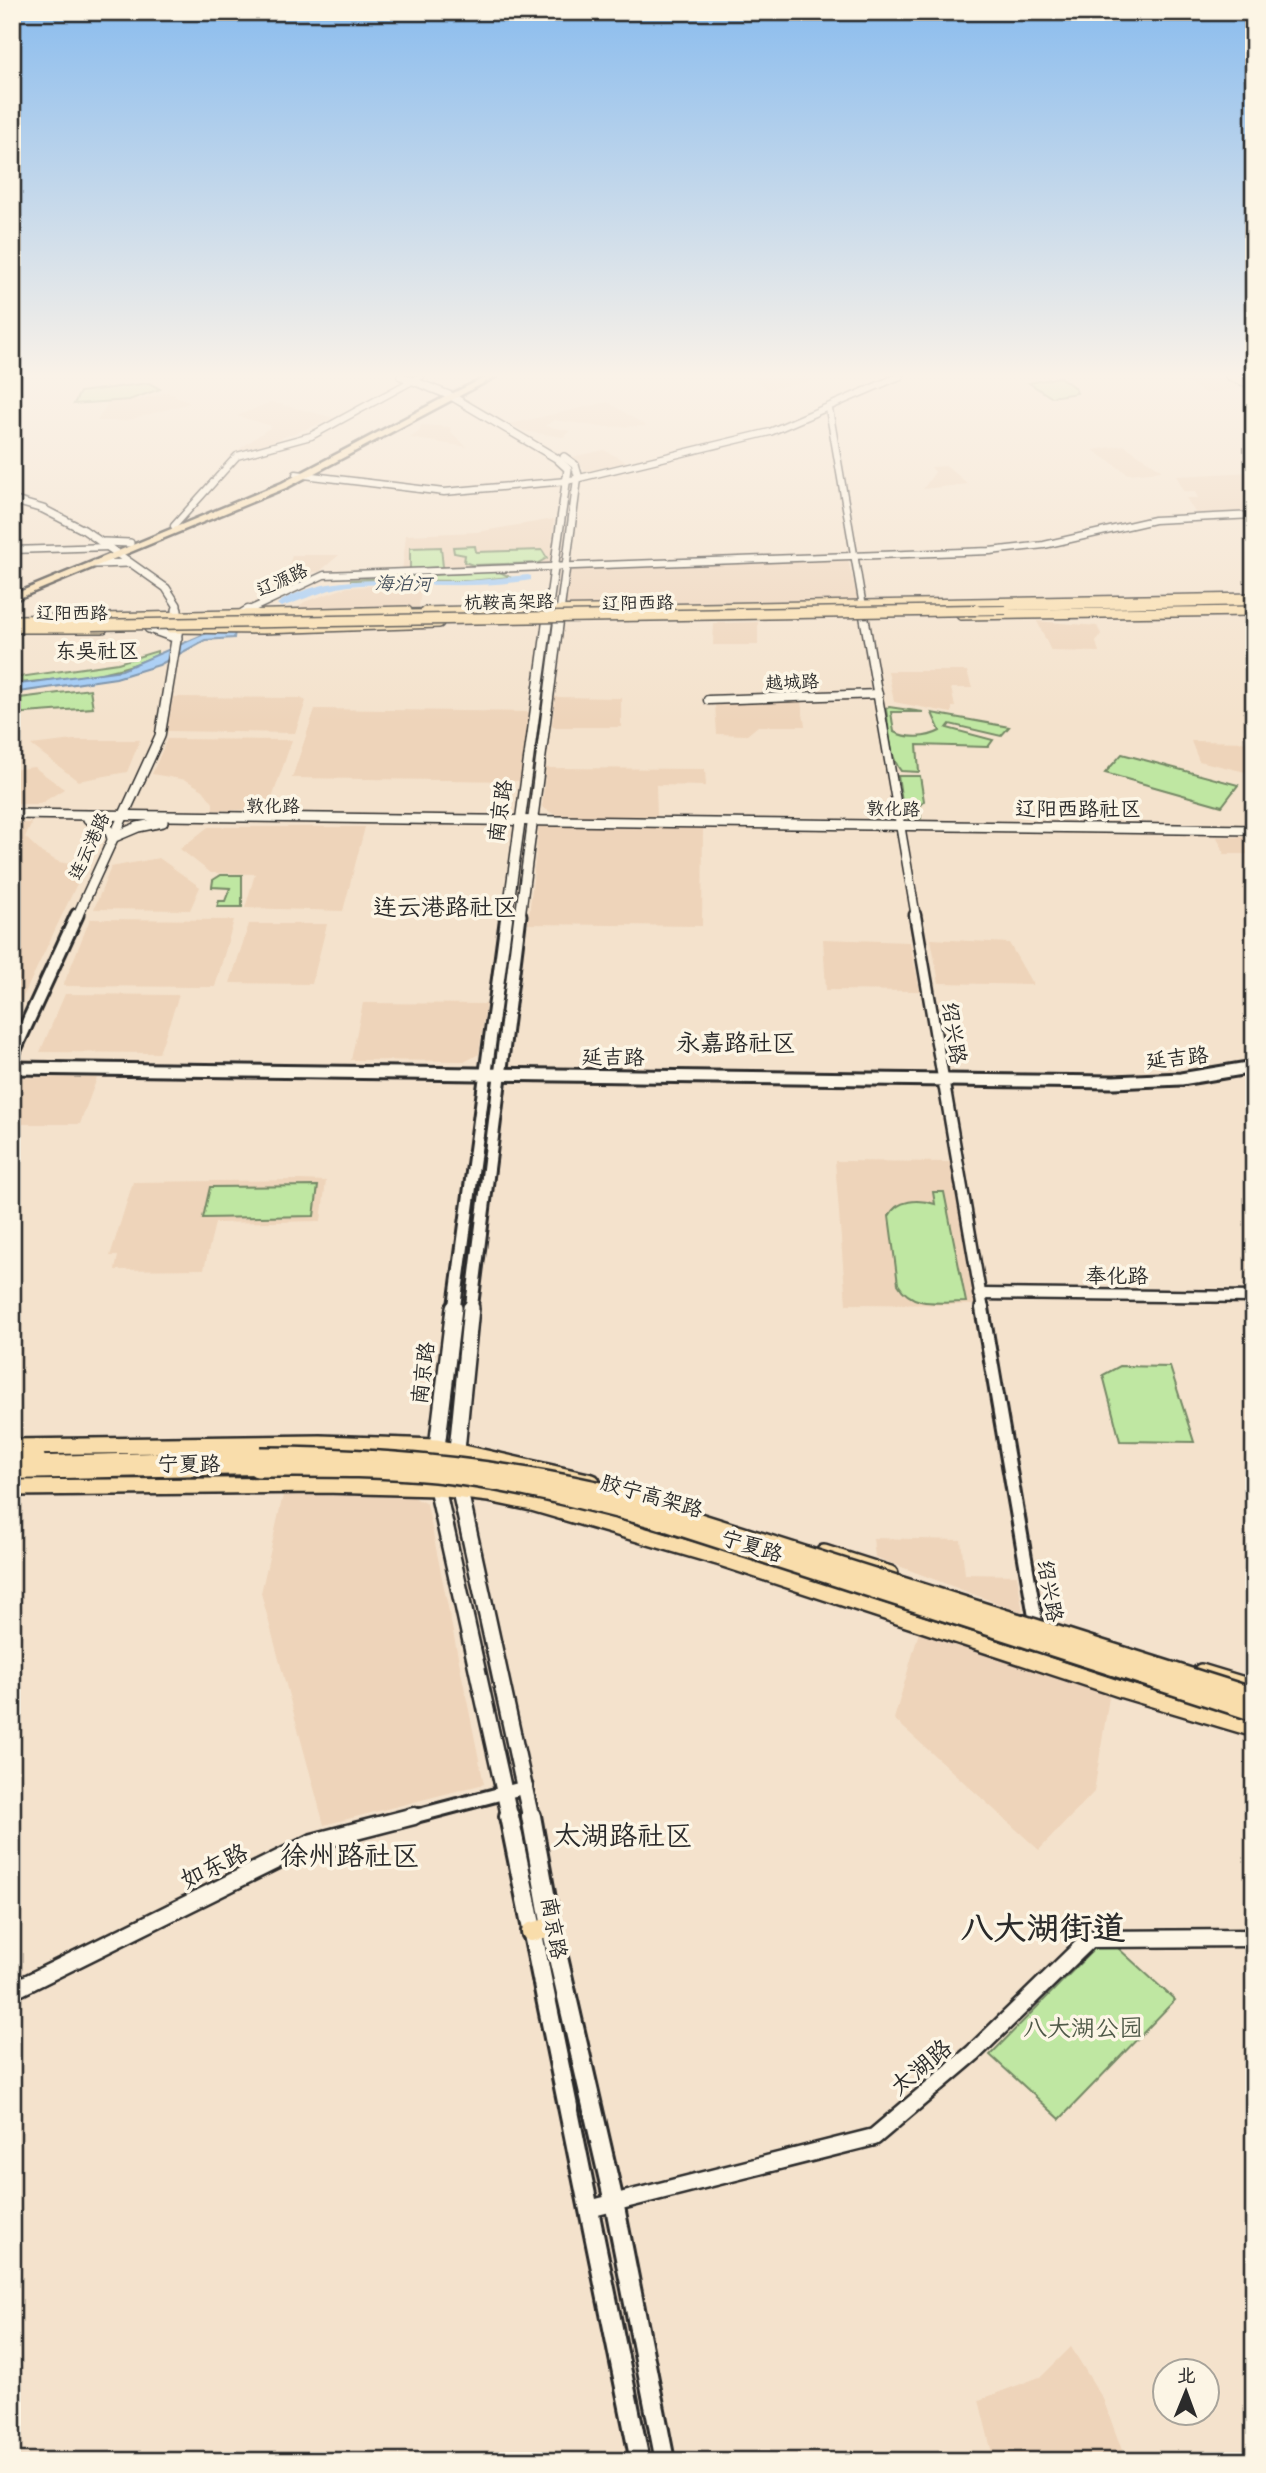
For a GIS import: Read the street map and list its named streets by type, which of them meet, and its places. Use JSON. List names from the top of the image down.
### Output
{
  "streets": {
    "highway": ["杭鞍高架路", "胶宁高架路"],
    "main road": [
      "辽阳西路",
      "敦化路",
      "南京路",
      "连云港路",
      "延吉路",
      "宁夏路"
    ],
    "street": [
      "辽源路",
      "越城路",
      "绍兴路",
      "奉化路",
      "如东路",
      "太湖路"
    ]
  },
  "crossings": [
    ["辽源路", "辽阳西路"],
    ["辽源路", "南京路"],
    ["辽源路", "绍兴路"],
    ["辽阳西路", "南京路"],
    ["辽阳西路", "连云港路"],
    ["辽阳西路", "绍兴路"],
    ["越城路", "绍兴路"],
    ["敦化路", "南京路"],
    ["敦化路", "连云港路"],
    ["敦化路", "绍兴路"],
    ["南京路", "延吉路"],
    ["南京路", "宁夏路"],
    ["南京路", "如东路"],
    ["南京路", "太湖路"],
    ["绍兴路", "延吉路"],
    ["绍兴路", "奉化路"],
    ["绍兴路", "宁夏路"]
  ],
  "districts": [
    "东吴社区",
    "辽阳西路社区",
    "连云港路社区",
    "永嘉路社区",
    "太湖路社区",
    "徐州路社区",
    "八大湖街道"
  ],
  "water": ["海泊河"],
  "parks": ["八大湖公园"],
  "north": "top"
}
